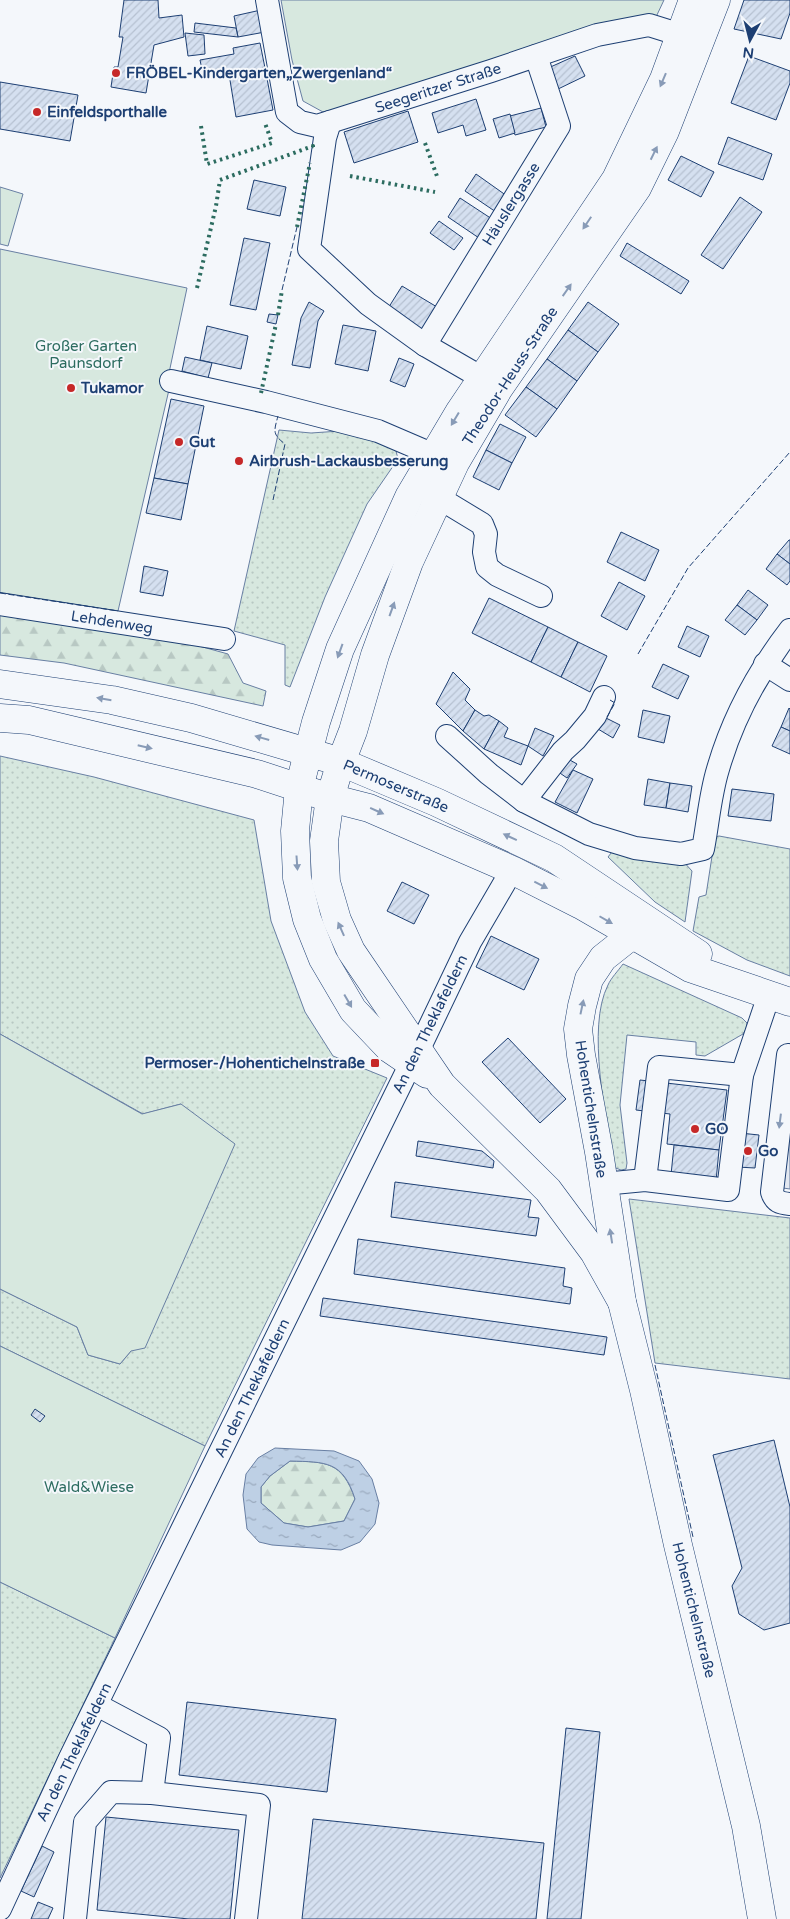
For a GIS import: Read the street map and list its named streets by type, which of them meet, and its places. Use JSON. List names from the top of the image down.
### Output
{
  "streets": {
    "main road": ["Theodor-Heuss-Straße", "Permoserstraße", "Hohentichelnstraße"],
    "street": [
      "Seegeritzer Straße",
      "Häuslergasse",
      "Lehdenweg",
      "An den Theklafeldern"
    ]
  },
  "crossings": [
    ["Seegeritzer Straße", "Häuslergasse"],
    ["Seegeritzer Straße", "Theodor-Heuss-Straße"],
    ["Theodor-Heuss-Straße", "Permoserstraße"],
    ["Theodor-Heuss-Straße", "Hohentichelnstraße"],
    ["Permoserstraße", "An den Theklafeldern"],
    ["Permoserstraße", "Hohentichelnstraße"],
    ["An den Theklafeldern", "Hohentichelnstraße"]
  ],
  "parks": ["Großer Garten Paunsdorf", "Wald&Wiese"],
  "places": {
    "other": [
      "FRÖBEL-Kindergarten„Zwergenland“",
      "Einfeldsporthalle",
      "Tukamor",
      "Gut",
      "Airbrush-Lackausbesserung",
      "GO",
      "Go"
    ],
    "transit": ["Permoser-/Hohentichelnstraße"]
  },
  "north": "bottom"
}
